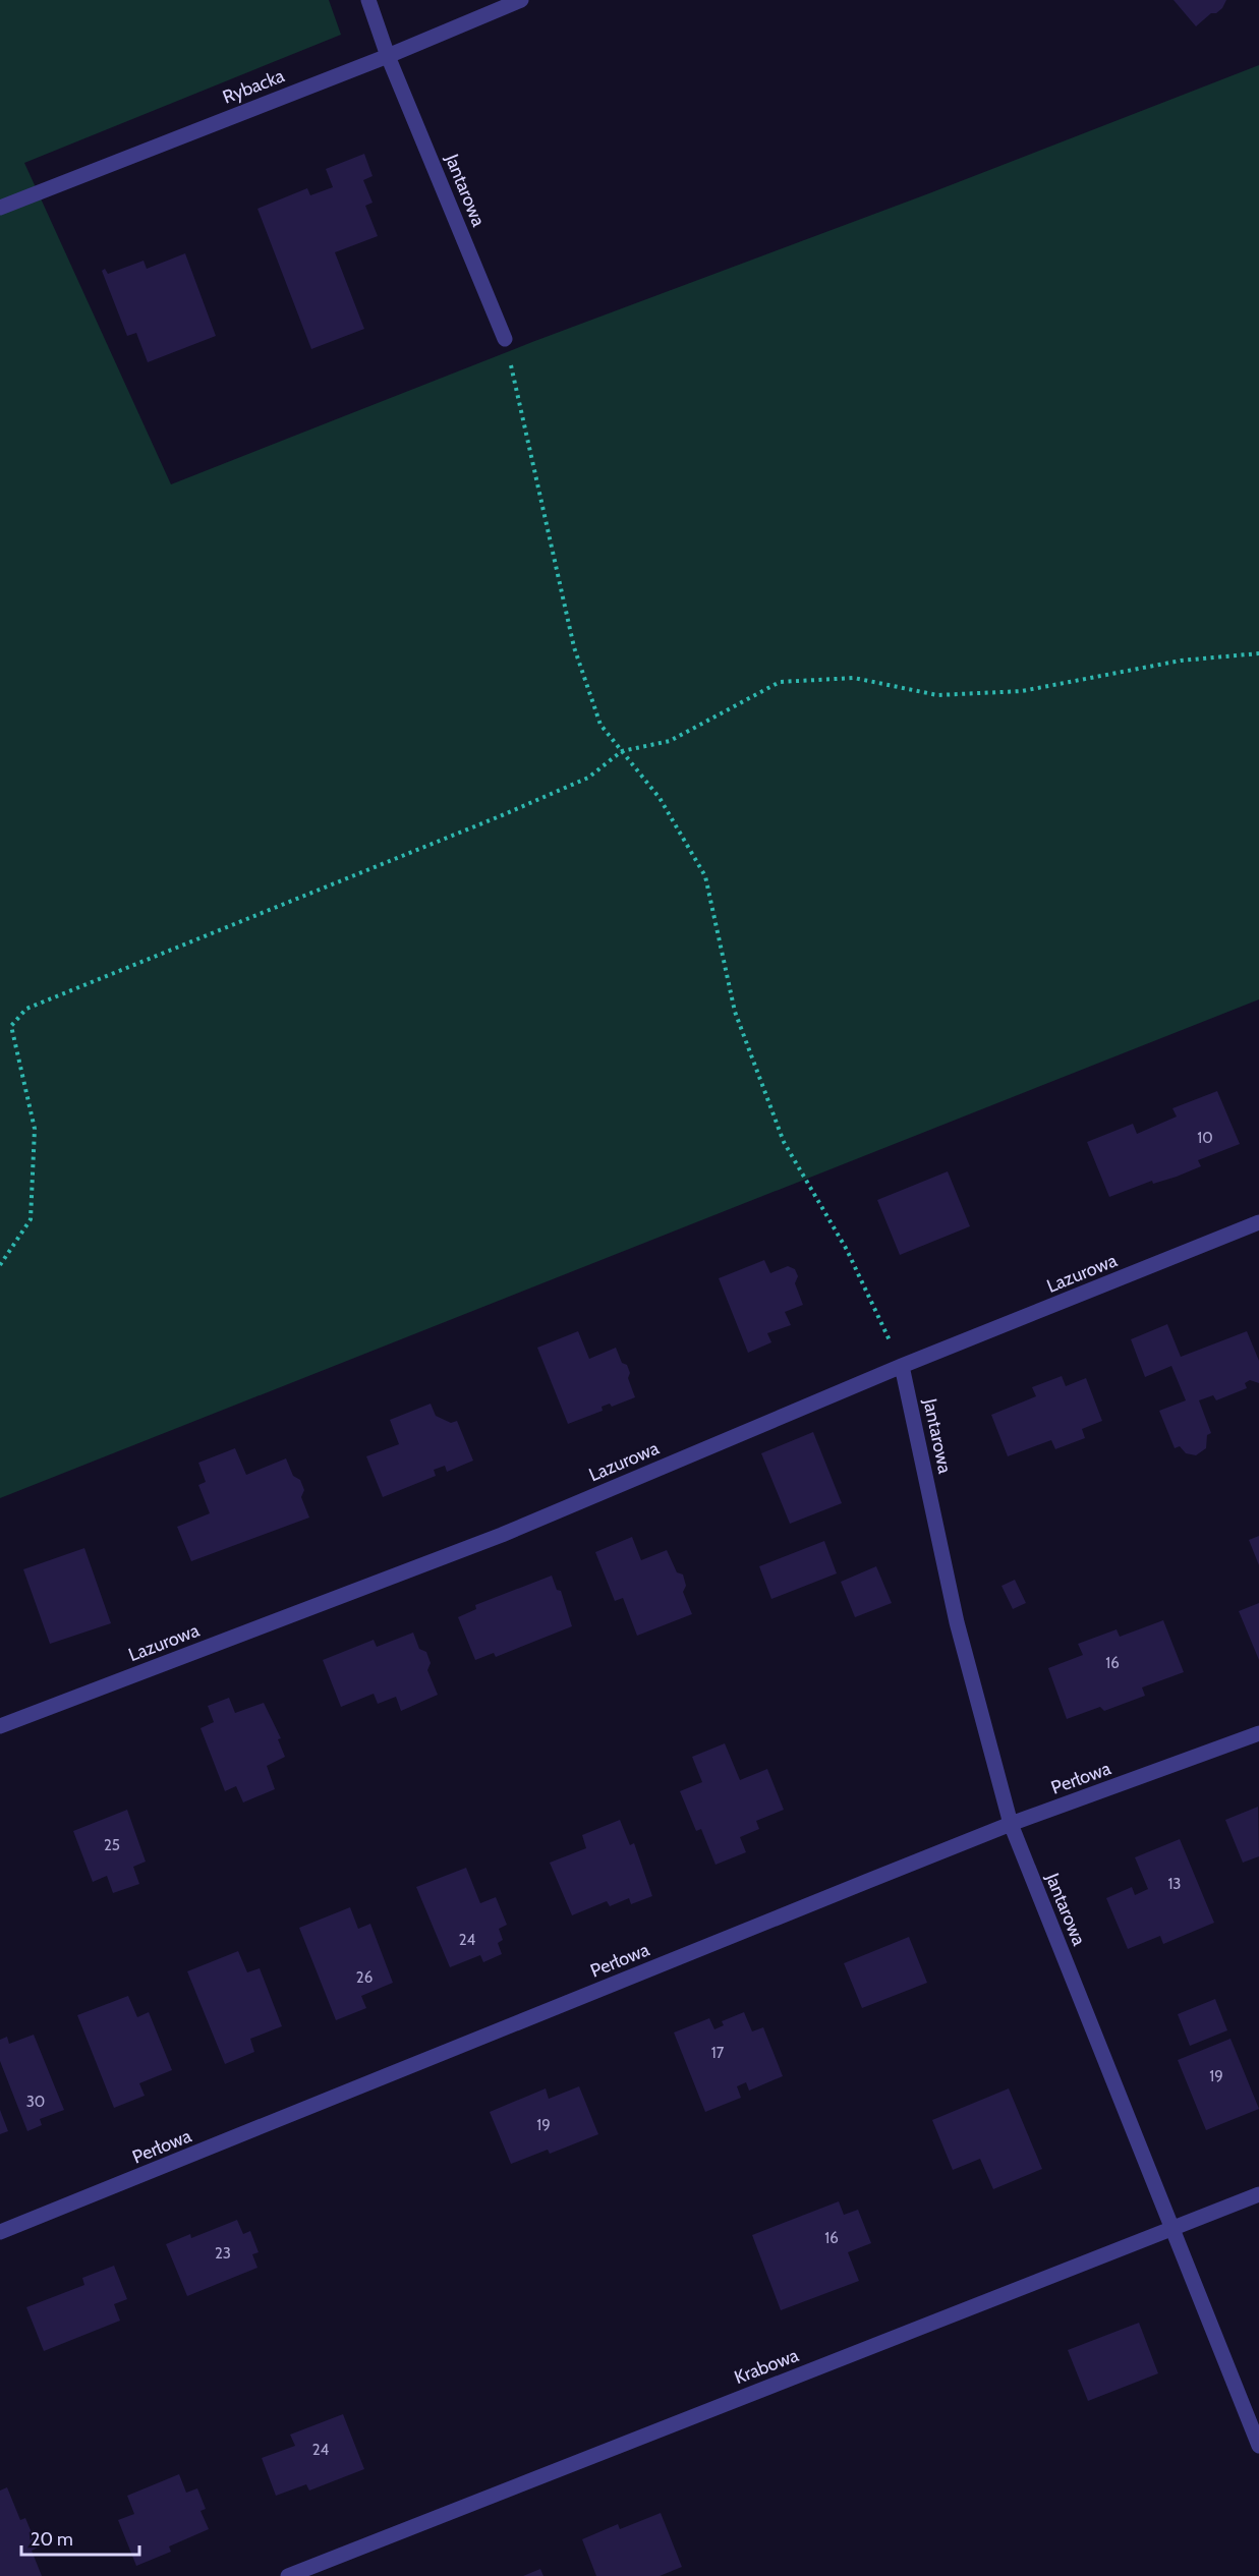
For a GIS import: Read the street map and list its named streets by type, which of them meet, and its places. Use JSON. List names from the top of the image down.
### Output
{
  "streets": {
    "street": [
      "Rybacka",
      "Jantarowa",
      "Lazurowa",
      "Perłowa",
      "Krabowa"
    ]
  },
  "crossings": [
    ["Rybacka", "Jantarowa"],
    ["Jantarowa", "Lazurowa"],
    ["Jantarowa", "Perłowa"],
    ["Jantarowa", "Krabowa"]
  ],
  "house_numbers": [
    "10",
    "16",
    "25",
    "13",
    "24",
    "26",
    "17",
    "19",
    "30",
    "19",
    "16",
    "23",
    "24"
  ],
  "scale_bar": "20 m"
}
